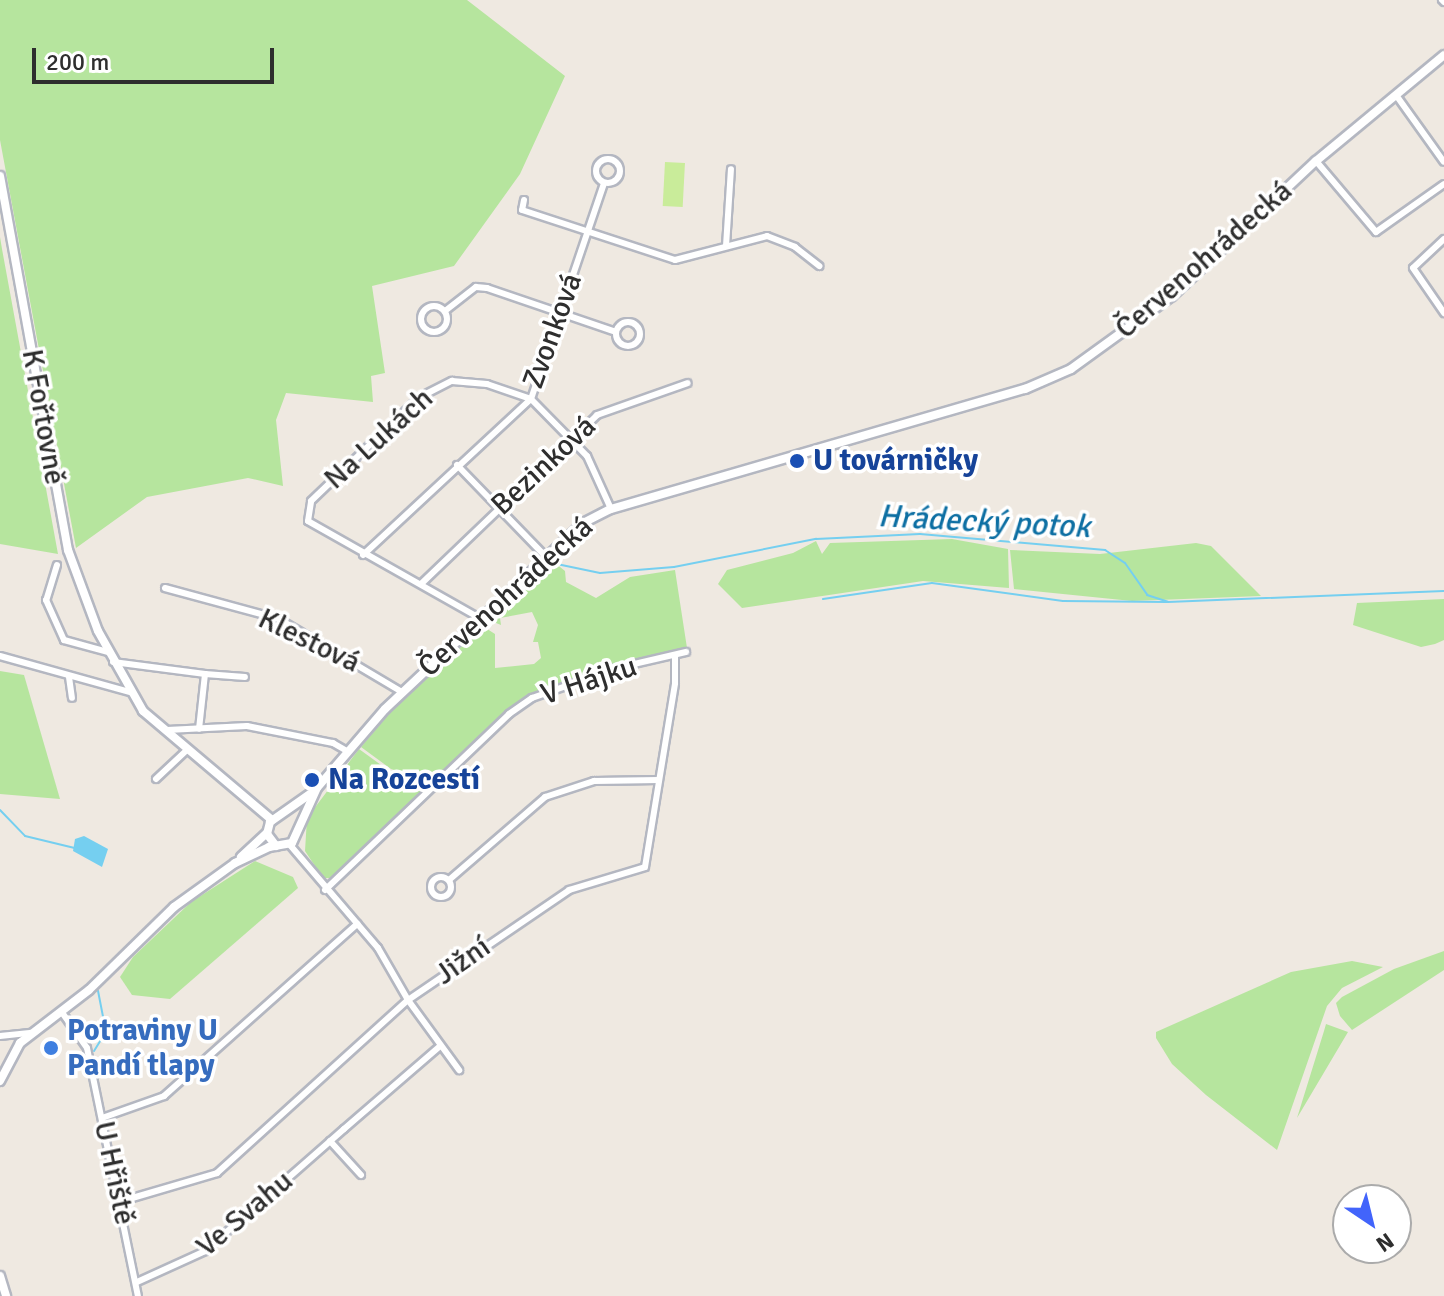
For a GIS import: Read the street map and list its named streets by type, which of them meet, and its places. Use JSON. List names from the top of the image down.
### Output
{
  "streets": {
    "street": [
      "Červenohrádecká",
      "Zvonková",
      "K Fořtovně",
      "Na Lukách",
      "Bezinková",
      "Klestová",
      "V Hájku",
      "Jižní",
      "U Hřiště",
      "Ve Svahu"
    ]
  },
  "crossings": [
    ["Červenohrádecká", "K Fořtovně"],
    ["Červenohrádecká", "Na Lukách"],
    ["Červenohrádecká", "Klestová"],
    ["Zvonková", "Na Lukách"],
    ["Na Lukách", "Bezinková"],
    ["V Hájku", "Jižní"],
    ["Jižní", "U Hřiště"],
    ["U Hřiště", "Ve Svahu"]
  ],
  "water": ["Hrádecký potok"],
  "places": ["U továrničky", "Na Rozcestí", "Potraviny U Pandí tlapy"],
  "scale_bar": "200 m",
  "north": "bottom right"
}
